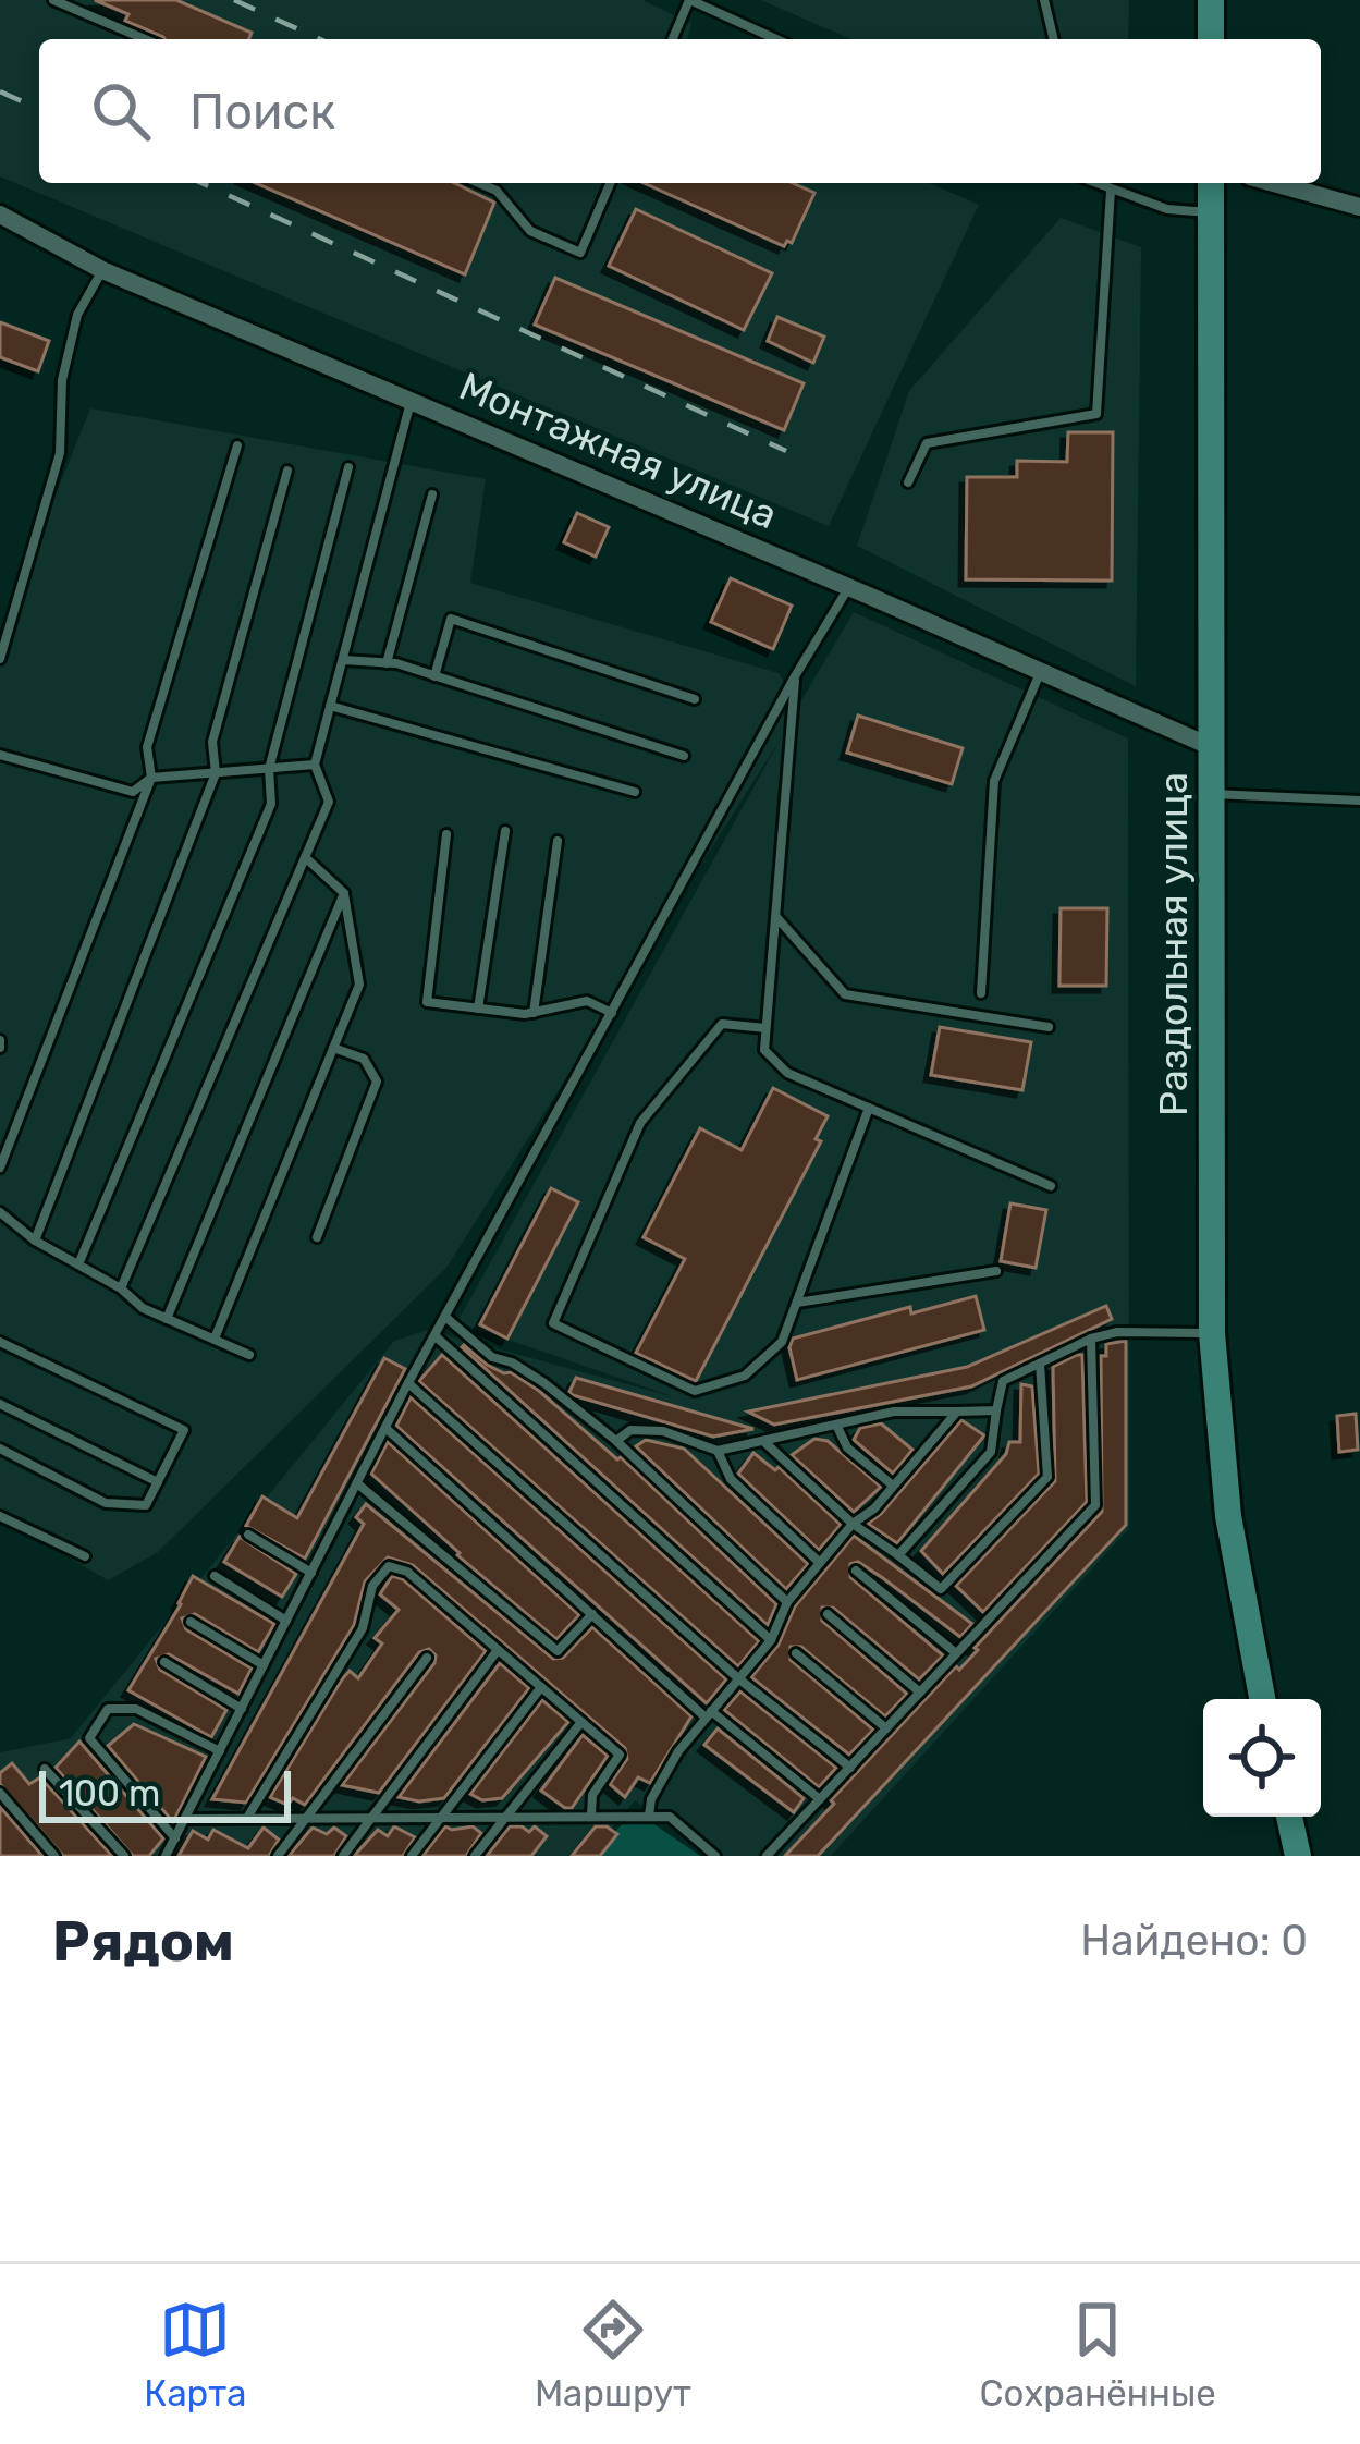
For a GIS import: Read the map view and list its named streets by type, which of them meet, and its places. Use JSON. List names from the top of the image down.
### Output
{
  "streets": {
    "main road": ["Раздольная улица"],
    "street": ["Монтажная улица"]
  },
  "crossings": [
    ["Монтажная улица", "Раздольная улица"]
  ],
  "scale_bar": "100 m",
  "page": {
    "search": "Поиск",
    "scale": "100 m",
    "heading": ["Рядом", "Найдено: 0"],
    "nav": ["Карта", "Маршрут", "Сохранённые"]
  }
}
